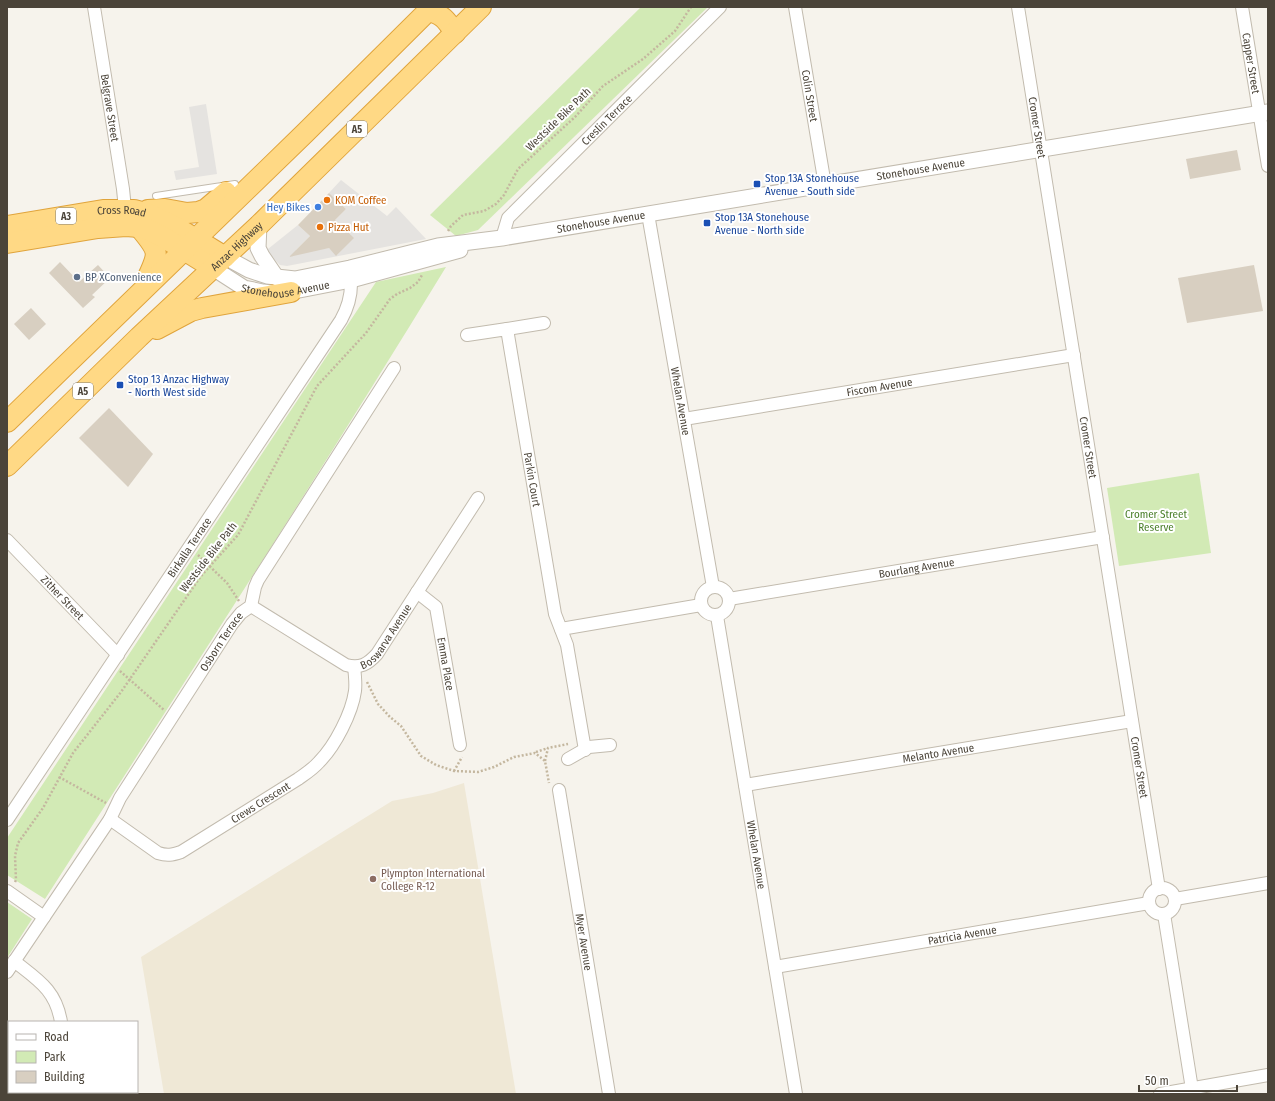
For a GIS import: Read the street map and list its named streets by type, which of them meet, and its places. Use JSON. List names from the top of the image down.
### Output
{
  "streets": {
    "highway": [
      "A5",
      "Cross Road",
      "A3",
      "Anzac Highway"
    ],
    "street": [
      "Capper Street",
      "Colin Street",
      "Belgrave Street",
      "Creslin Terrace",
      "Cromer Street",
      "Stonehouse Avenue",
      "Fiscom Avenue",
      "Whelan Avenue",
      "Parkin Court",
      "Birkalla Terrace",
      "Bourlang Avenue",
      "Zither Street",
      "Boswarva Avenue",
      "Osborn Terrace",
      "Emma Place",
      "Melanto Avenue",
      "Crews Crescent",
      "Patricia Avenue",
      "Myer Avenue"
    ],
    "path": ["Westside Bike Path"]
  },
  "crossings": [
    ["Capper Street", "Stonehouse Avenue"],
    ["Colin Street", "Stonehouse Avenue"],
    ["Belgrave Street", "Cross Road"],
    ["Creslin Terrace", "Stonehouse Avenue"],
    ["Cromer Street", "Stonehouse Avenue"],
    ["Cromer Street", "Fiscom Avenue"],
    ["Cromer Street", "Bourlang Avenue"],
    ["Cromer Street", "Melanto Avenue"],
    ["Cromer Street", "Patricia Avenue"],
    ["Stonehouse Avenue", "Cross Road"],
    ["Stonehouse Avenue", "Anzac Highway"],
    ["Stonehouse Avenue", "Whelan Avenue"],
    ["Stonehouse Avenue", "Birkalla Terrace"],
    ["Cross Road", "Anzac Highway"],
    ["Fiscom Avenue", "Whelan Avenue"],
    ["Whelan Avenue", "Bourlang Avenue"],
    ["Whelan Avenue", "Melanto Avenue"],
    ["Whelan Avenue", "Patricia Avenue"],
    ["Birkalla Terrace", "Zither Street"],
    ["Boswarva Avenue", "Osborn Terrace"],
    ["Boswarva Avenue", "Emma Place"],
    ["Boswarva Avenue", "Crews Crescent"],
    ["Osborn Terrace", "Crews Crescent"]
  ],
  "parks": ["Cromer Street Reserve"],
  "places": {
    "transit": ["Stop 13A Stonehouse Avenue - South side", "Stop 13A Stonehouse Avenue - North side", "Stop 13 Anzac Highway - North West side"],
    "other": [
      "KOM Coffee",
      "Hey Bikes",
      "Pizza Hut",
      "BP XConvenience",
      "Plympton International College R-12"
    ]
  },
  "legend": ["Road", "Park", "Building"],
  "scale_bar": "50 m"
}
